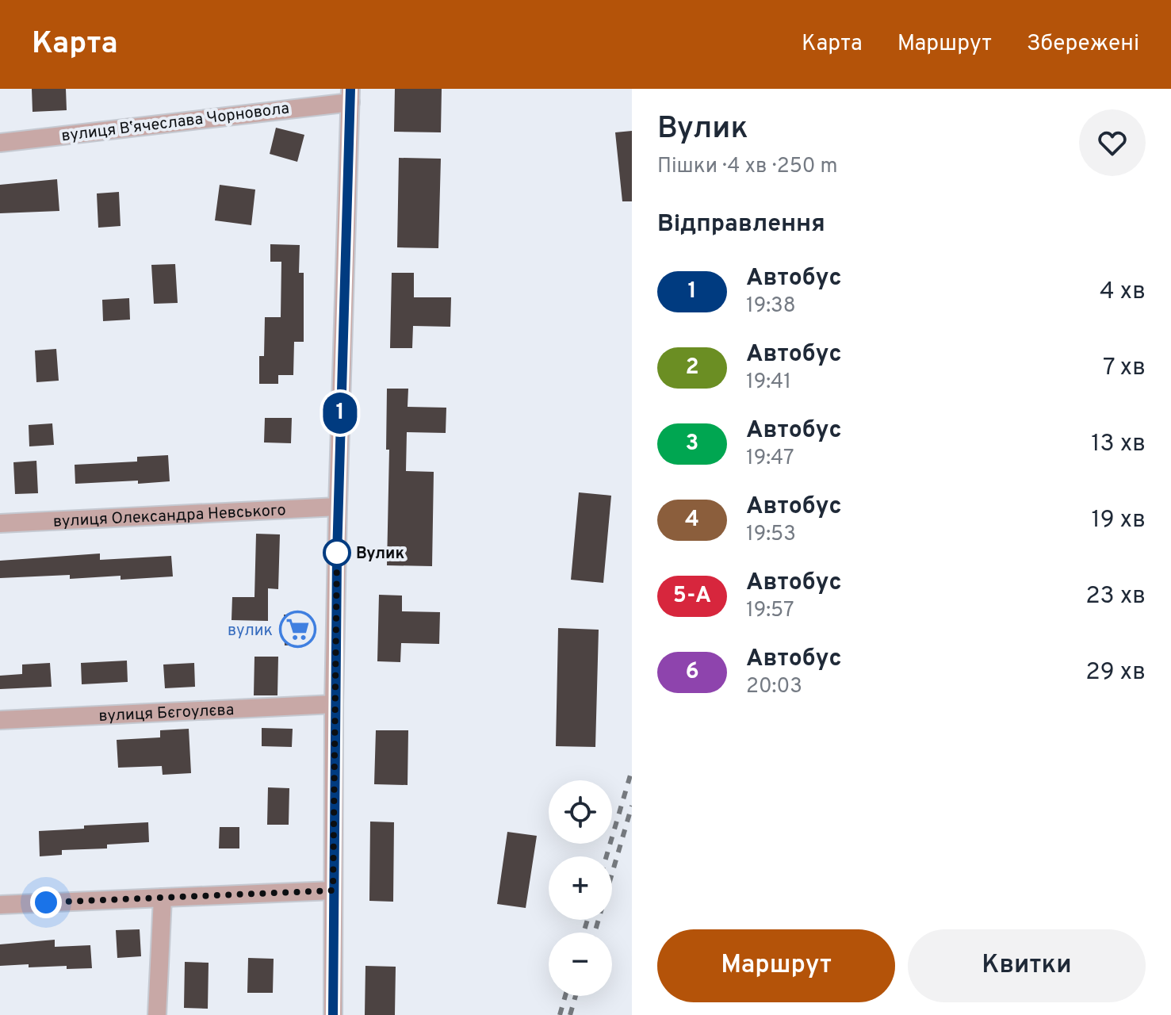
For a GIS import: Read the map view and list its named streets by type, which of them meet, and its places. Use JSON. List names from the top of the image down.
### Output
{
  "streets": {
    "street": ["вулиця Вʼячеслава Чорновола", "вулиця Олександра Невського", "вулиця Бєгоулєва"]
  },
  "places": {
    "other": ["Вулик"],
    "supermarket": ["вулик"]
  },
  "lines": ["bus line 1"],
  "page": {
    "header": "Карта",
    "nav": ["Карта", "Маршрут", "Збережені"],
    "on_map": "1",
    "heading": [
      ["Вулик", "Пішки · 4 хв · 250 m"],
      "Відправлення"
    ],
    "list": [
      {
        "mark": "1",
        "name": "Автобус",
        "note": "19:38",
        "value": "4 хв"
      },
      {
        "mark": "2",
        "name": "Автобус",
        "note": "19:41",
        "value": "7 хв"
      },
      {
        "mark": "3",
        "name": "Автобус",
        "note": "19:47",
        "value": "13 хв"
      },
      {
        "mark": "4",
        "name": "Автобус",
        "note": "19:53",
        "value": "19 хв"
      },
      {
        "mark": "5-А",
        "name": "Автобус",
        "note": "19:57",
        "value": "23 хв"
      },
      {
        "mark": "6",
        "name": "Автобус",
        "note": "20:03",
        "value": "29 хв"
      }
    ],
    "map_buttons": ["+", "−"],
    "buttons": ["Маршрут", "Квитки"]
  }
}
